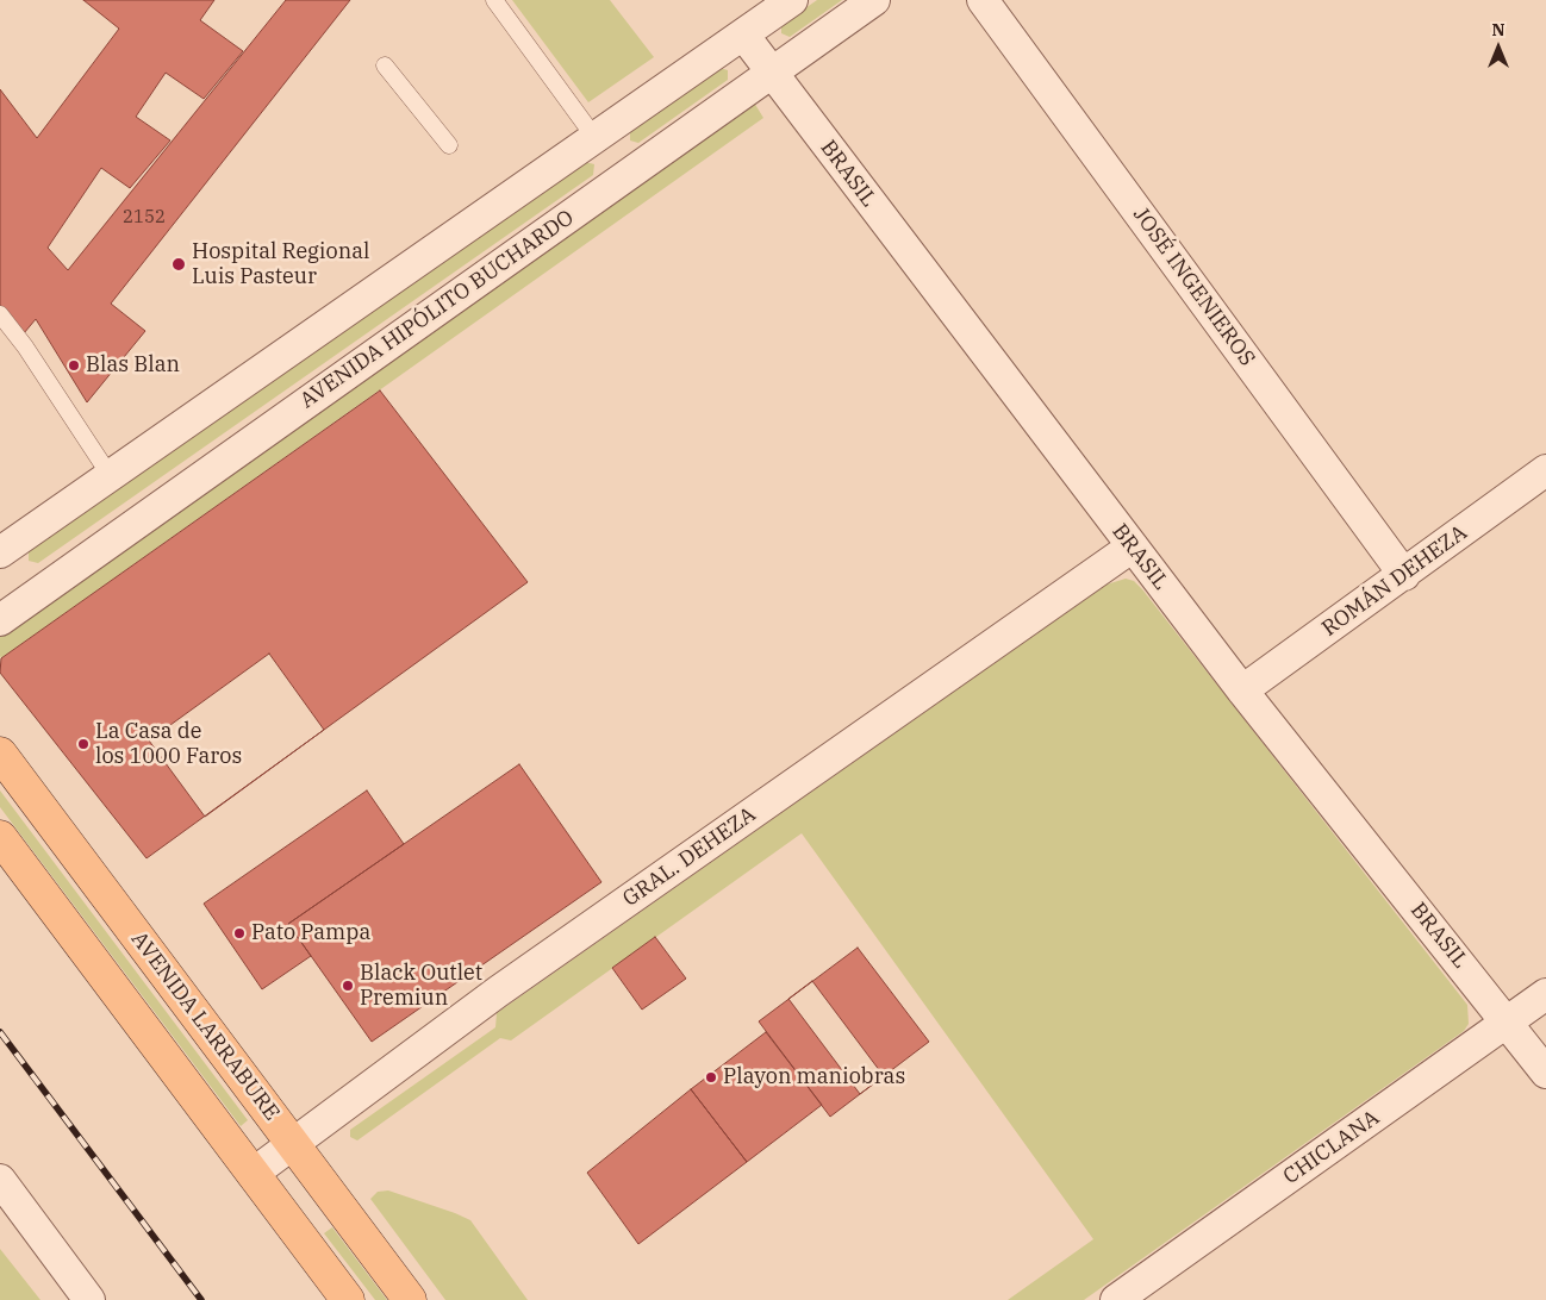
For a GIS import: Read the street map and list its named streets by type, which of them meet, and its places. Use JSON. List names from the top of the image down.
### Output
{
  "streets": {
    "main road": ["AVENIDA LARRABURE"],
    "street": [
      "BRASIL",
      "JOSÉ INGENIEROS",
      "AVENIDA HIPÓLITO BUCHARDO",
      "ROMÁN DEHEZA",
      "GRAL. DEHEZA",
      "CHICLANA"
    ]
  },
  "crossings": [
    ["BRASIL", "AVENIDA HIPÓLITO BUCHARDO"],
    ["BRASIL", "ROMÁN DEHEZA"],
    ["BRASIL", "GRAL. DEHEZA"],
    ["BRASIL", "CHICLANA"],
    ["JOSÉ INGENIEROS", "ROMÁN DEHEZA"],
    ["GRAL. DEHEZA", "AVENIDA LARRABURE"]
  ],
  "places": [
    "Hospital Regional Luis Pasteur",
    "Blas Blan",
    "La Casa de los 1000 Faros",
    "Pato Pampa",
    "Black Outlet Premiun",
    "Playon maniobras"
  ],
  "house_numbers": ["2152"],
  "north": "top"
}
